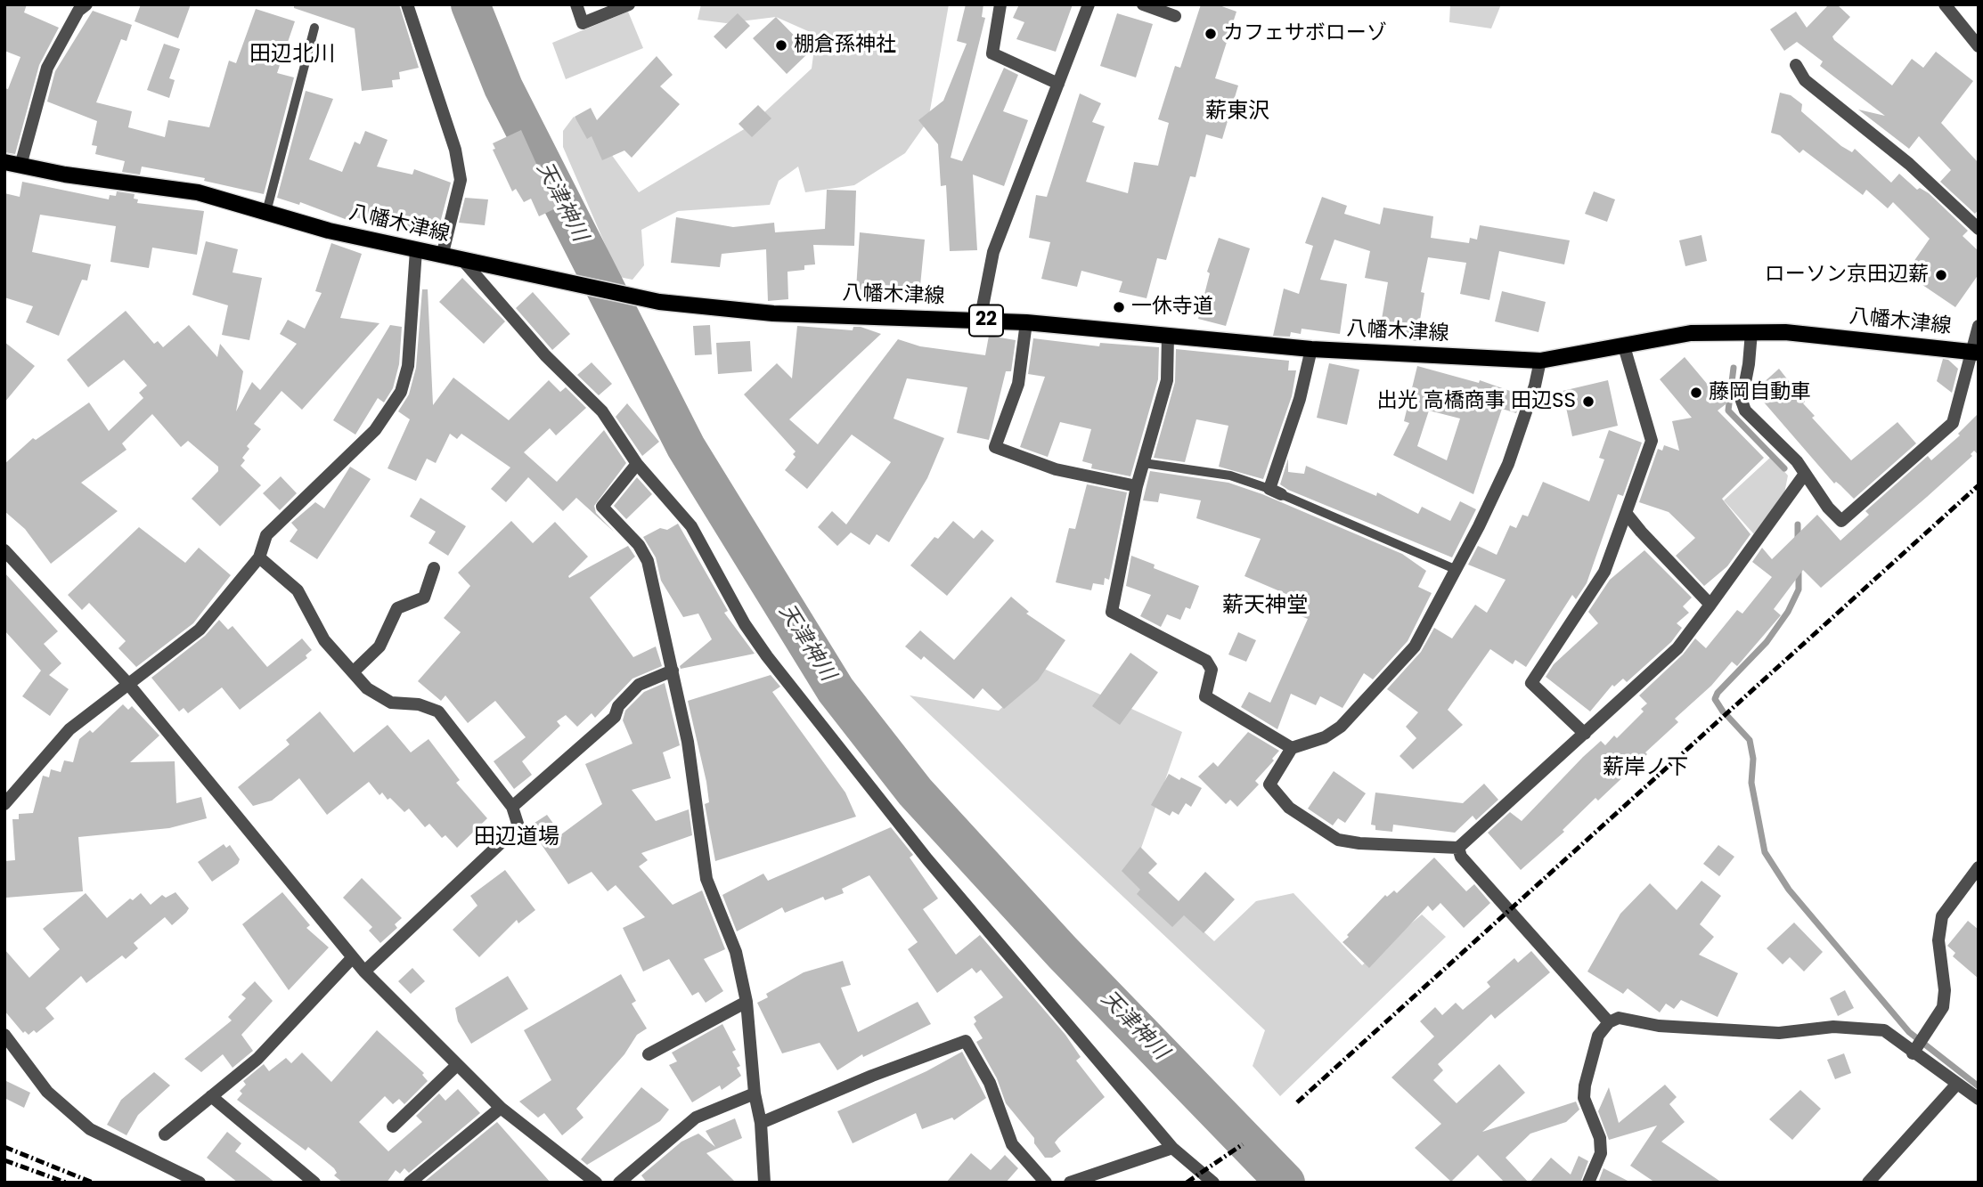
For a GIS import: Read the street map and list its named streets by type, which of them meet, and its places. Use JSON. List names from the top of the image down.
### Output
{
  "streets": {
    "main road": ["八幡木津線", "22"]
  },
  "districts": [
    "田辺北川",
    "薪東沢",
    "薪天神堂",
    "薪岸ノ下",
    "田辺道場"
  ],
  "water": ["天津神川"],
  "places": [
    "カフェサボローゾ",
    "棚倉孫神社",
    "ローソン京田辺薪",
    "一休寺道",
    "藤岡自動車",
    "出光 高橋商事 田辺SS"
  ]
}
